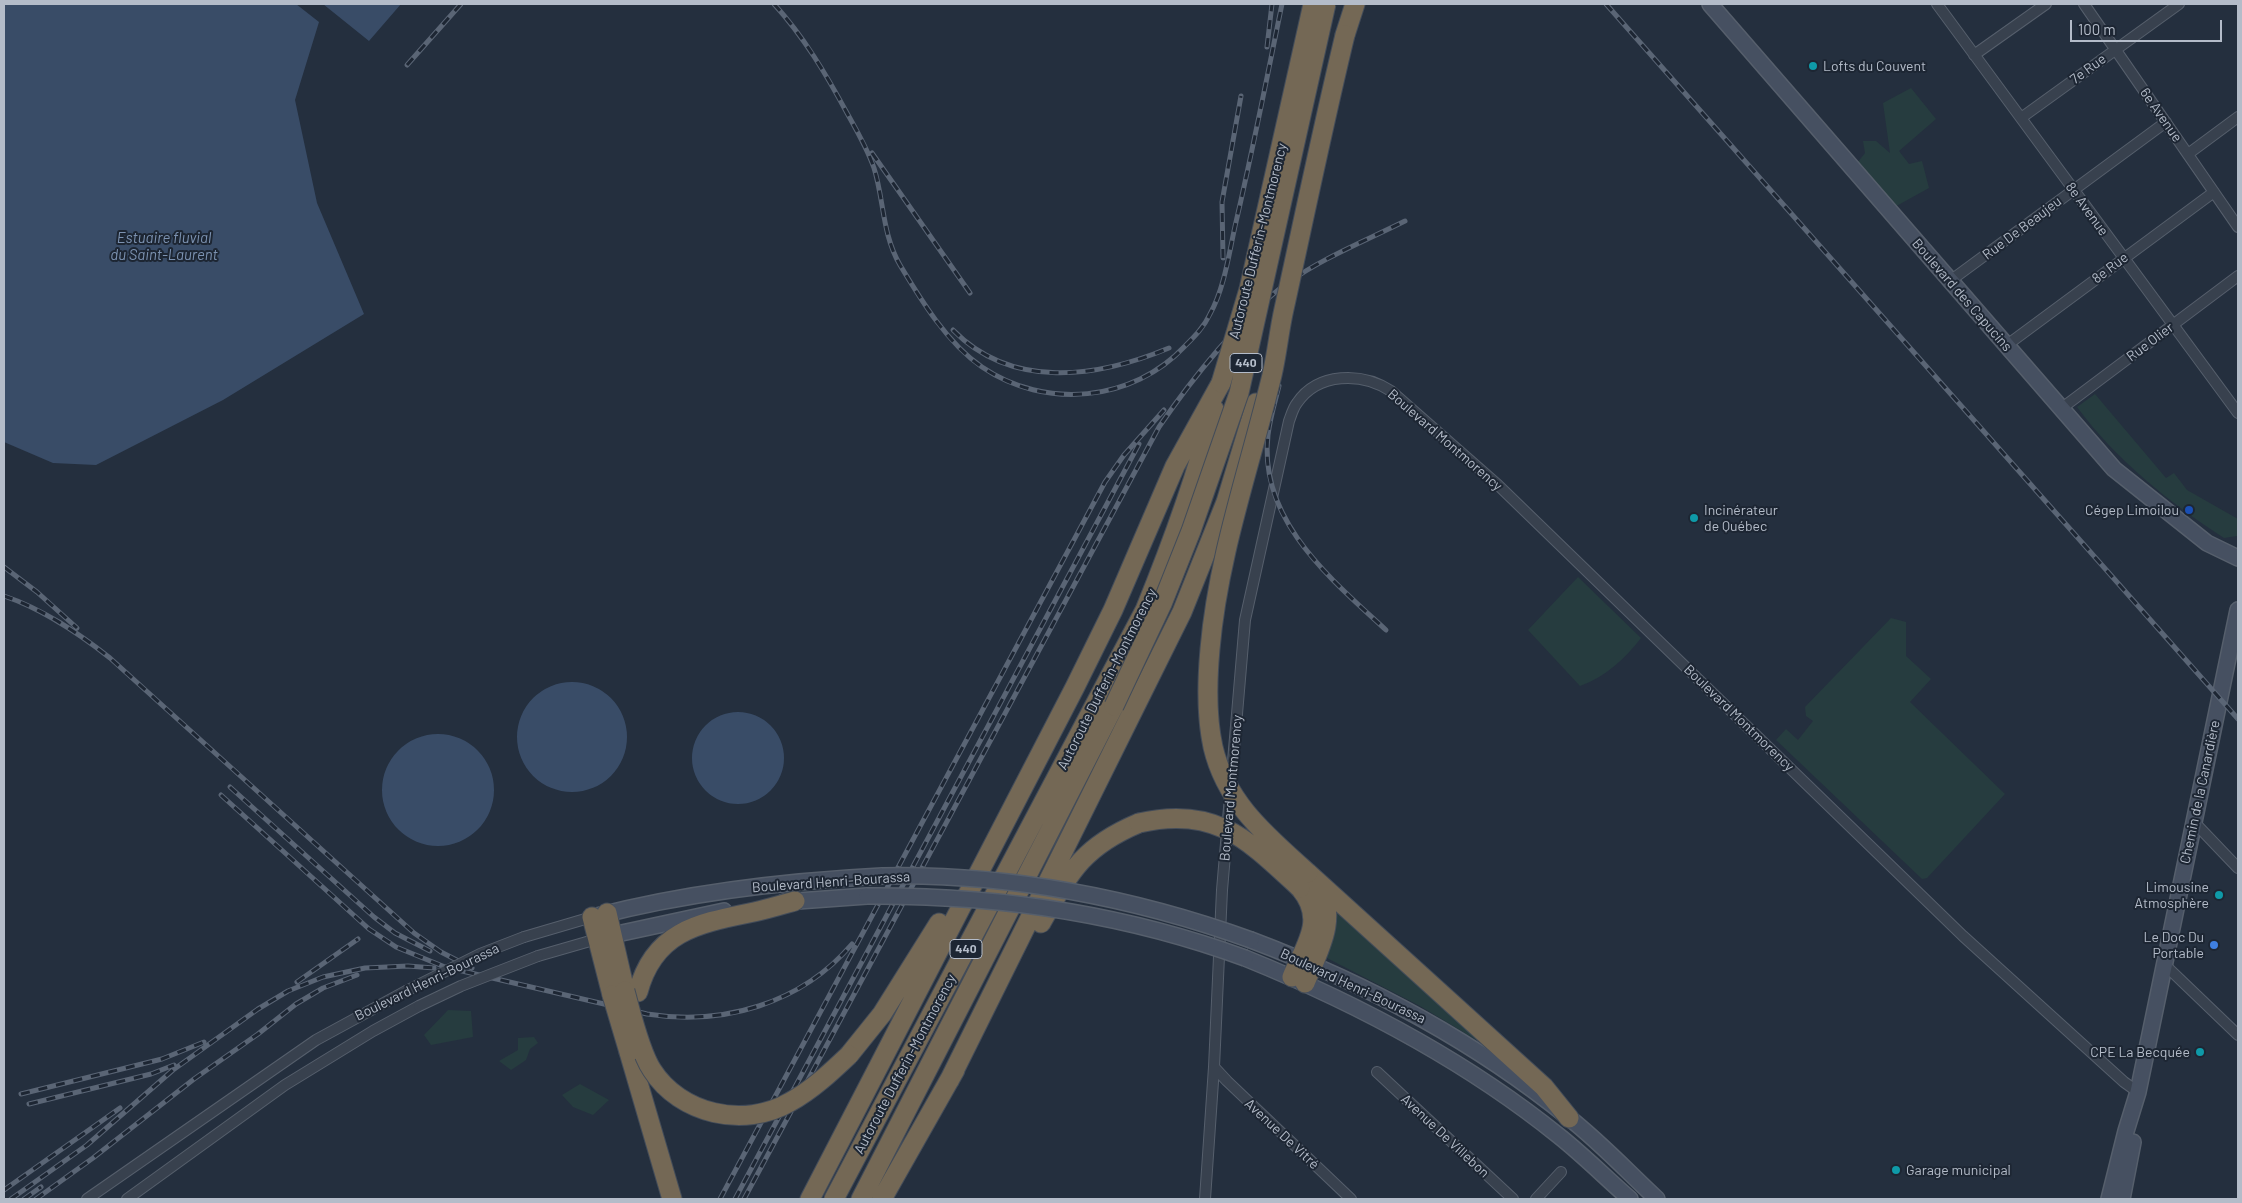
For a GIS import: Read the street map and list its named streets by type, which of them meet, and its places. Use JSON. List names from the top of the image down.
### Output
{
  "streets": {
    "highway": ["Autoroute Dufferin-Montmorency", "440"],
    "main road": ["Boulevard des Capucins", "Chemin de la Canardière", "Boulevard Henri-Bourassa"],
    "street": [
      "7e Rue",
      "6e Avenue",
      "8e Avenue",
      "Rue De Beaujeu",
      "8e Rue",
      "Rue Olier",
      "Boulevard Montmorency",
      "Avenue De Vitré",
      "Avenue De Villebon"
    ]
  },
  "crossings": [
    ["7e Rue", "6e Avenue"],
    ["7e Rue", "8e Avenue"],
    ["6e Avenue", "Rue De Beaujeu"],
    ["6e Avenue", "8e Rue"],
    ["8e Avenue", "Rue De Beaujeu"],
    ["8e Avenue", "8e Rue"],
    ["8e Avenue", "Rue Olier"],
    ["Rue De Beaujeu", "Boulevard des Capucins"],
    ["8e Rue", "Boulevard des Capucins"],
    ["Boulevard des Capucins", "Rue Olier"],
    ["Boulevard Montmorency", "Chemin de la Canardière"],
    ["Boulevard Montmorency", "Avenue De Vitré"]
  ],
  "water": ["Estuaire fluvial du Saint-Laurent"],
  "places": [
    "Lofts du Couvent",
    "Cégep Limoilou",
    "Incinérateur de Québec",
    "Limousine Atmosphère",
    "Le Doc Du Portable",
    "CPE La Becquée",
    "Garage municipal"
  ],
  "scale_bar": "100 m"
}
